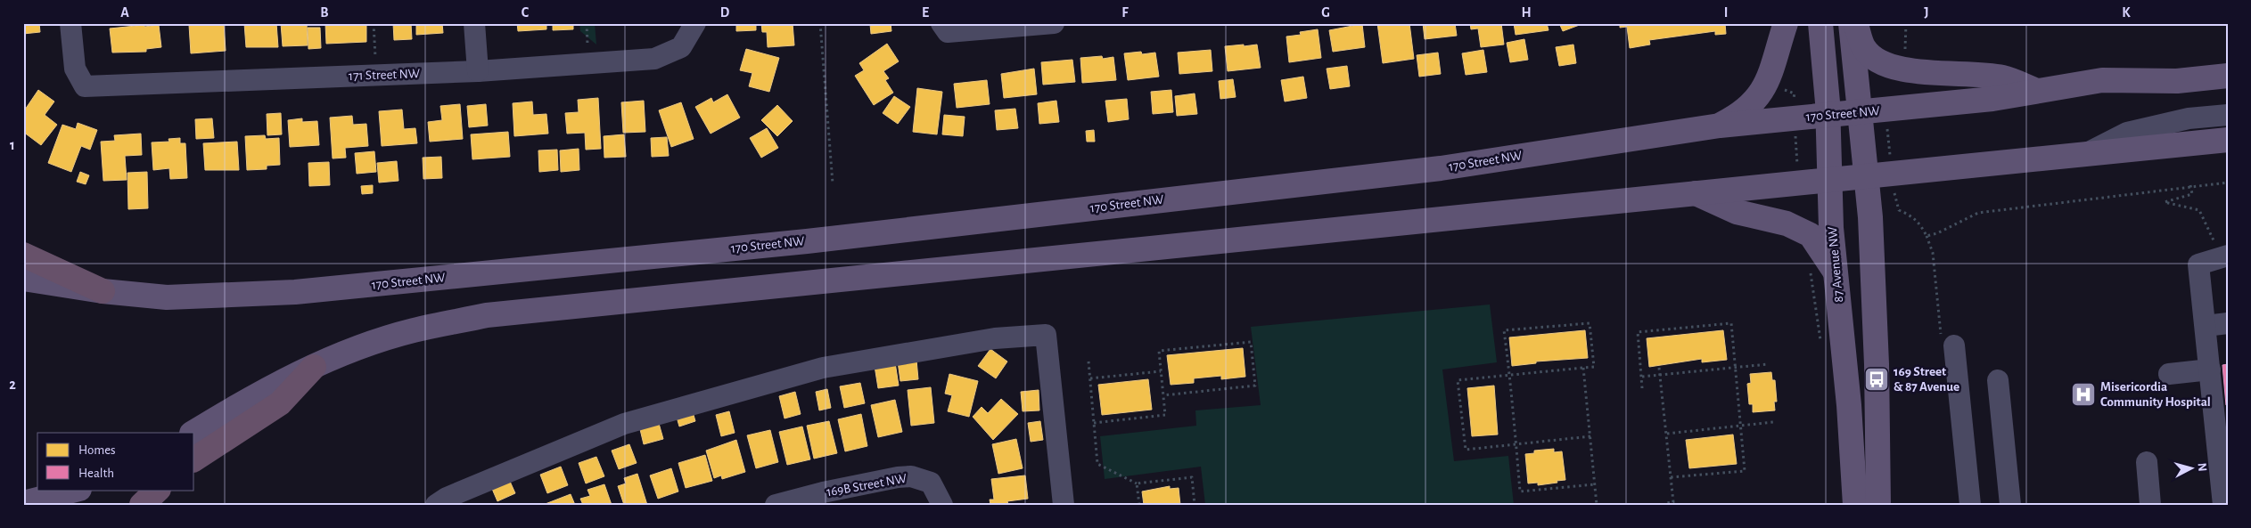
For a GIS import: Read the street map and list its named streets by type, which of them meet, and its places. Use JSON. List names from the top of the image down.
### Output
{
  "streets": {
    "main road": ["170 Street NW", "87 Avenue NW"],
    "street": ["171 Street NW", "169B Street NW"]
  },
  "crossings": [
    ["170 Street NW", "87 Avenue NW"]
  ],
  "places": {
    "bus stop": ["169 Street & 87 Avenue"],
    "hospital": ["Misericordia Community Hospital"]
  },
  "legend": ["Homes", "Health"],
  "north": "right",
  "grid": {
    "columns": [
      "A",
      "B",
      "C",
      "D",
      "E",
      "F",
      "G",
      "H",
      "I",
      "J",
      "K"
    ],
    "rows": ["1", "2"]
  }
}
